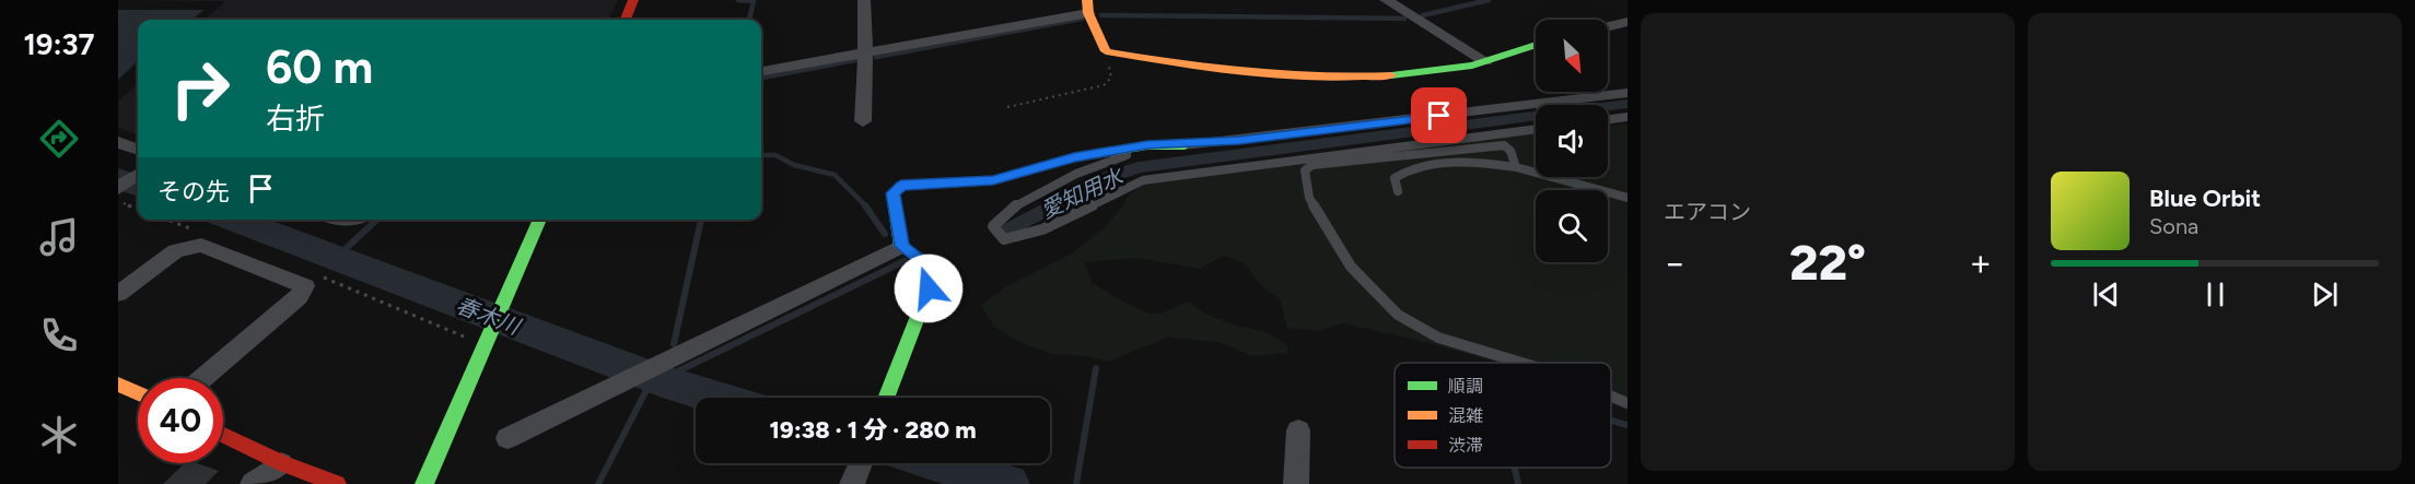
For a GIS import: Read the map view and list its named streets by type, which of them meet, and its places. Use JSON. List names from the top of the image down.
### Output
{
  "water": ["愛知用水", "春木川"],
  "legend": ["順調", "混雑", "渋滞"],
  "north": "bottom right",
  "page": {
    "tabs": "19:37",
    "tile": "エアコン",
    "turn": ["60 m", "右折"],
    "then": "その先",
    "song": ["Blue Orbit", "Sona"],
    "heat": ["−", "22°", "+"],
    "limit": "40",
    "trip": "19:38 · 1 分 · 280 m"
  }
}
